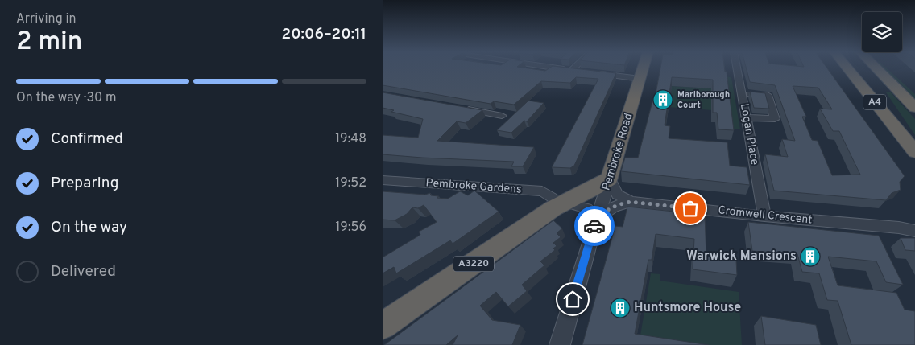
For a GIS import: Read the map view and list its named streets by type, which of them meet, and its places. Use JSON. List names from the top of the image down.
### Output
{
  "streets": {
    "highway": ["A4", "Pembroke Road", "A3220"],
    "street": ["Logan Place", "Pembroke Gardens", "Cromwell Crescent"]
  },
  "crossings": [
    ["Logan Place", "Cromwell Crescent"],
    ["Pembroke Road", "Pembroke Gardens"],
    ["Pembroke Road", "Cromwell Crescent"],
    ["Pembroke Road", "A3220"],
    ["Pembroke Gardens", "Cromwell Crescent"],
    ["Pembroke Gardens", "A3220"]
  ],
  "places": {
    "building": ["Marlborough Court", "Warwick Mansions", "Huntsmore House"]
  },
  "page": {
    "heading": ["2 min", "Arriving in", "20:06–20:11"],
    "bar": "On the way · 30 m",
    "list": [
      ["Confirmed", "19:48"],
      ["Preparing", "19:52"],
      ["On the way", "19:56"],
      "Delivered"
    ]
  }
}
